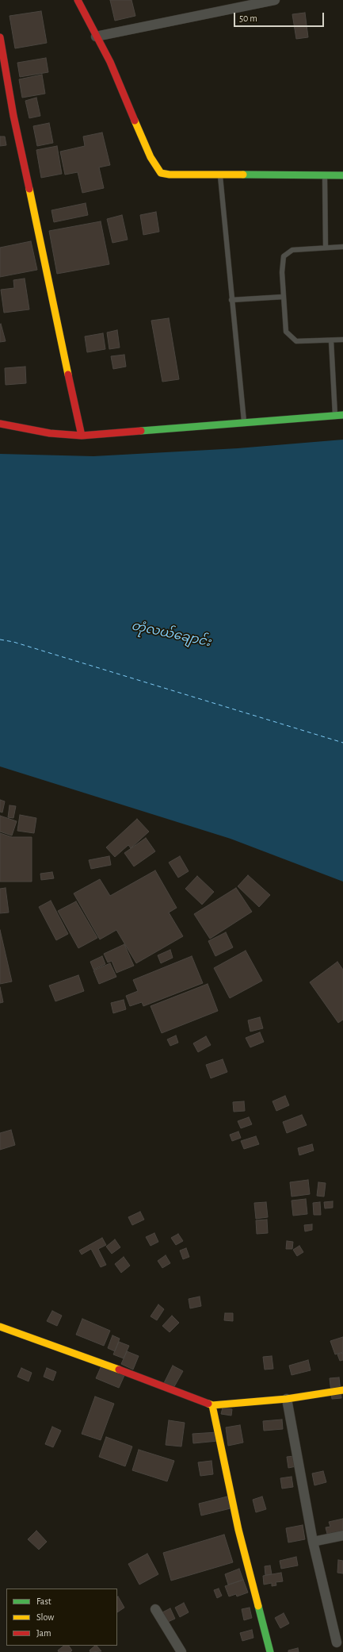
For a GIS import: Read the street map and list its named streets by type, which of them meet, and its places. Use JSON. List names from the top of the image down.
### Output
{
  "water": ["တုံလယ်ချောင်း"],
  "legend": ["Fast", "Slow", "Jam"],
  "scale_bar": "50 m"
}
